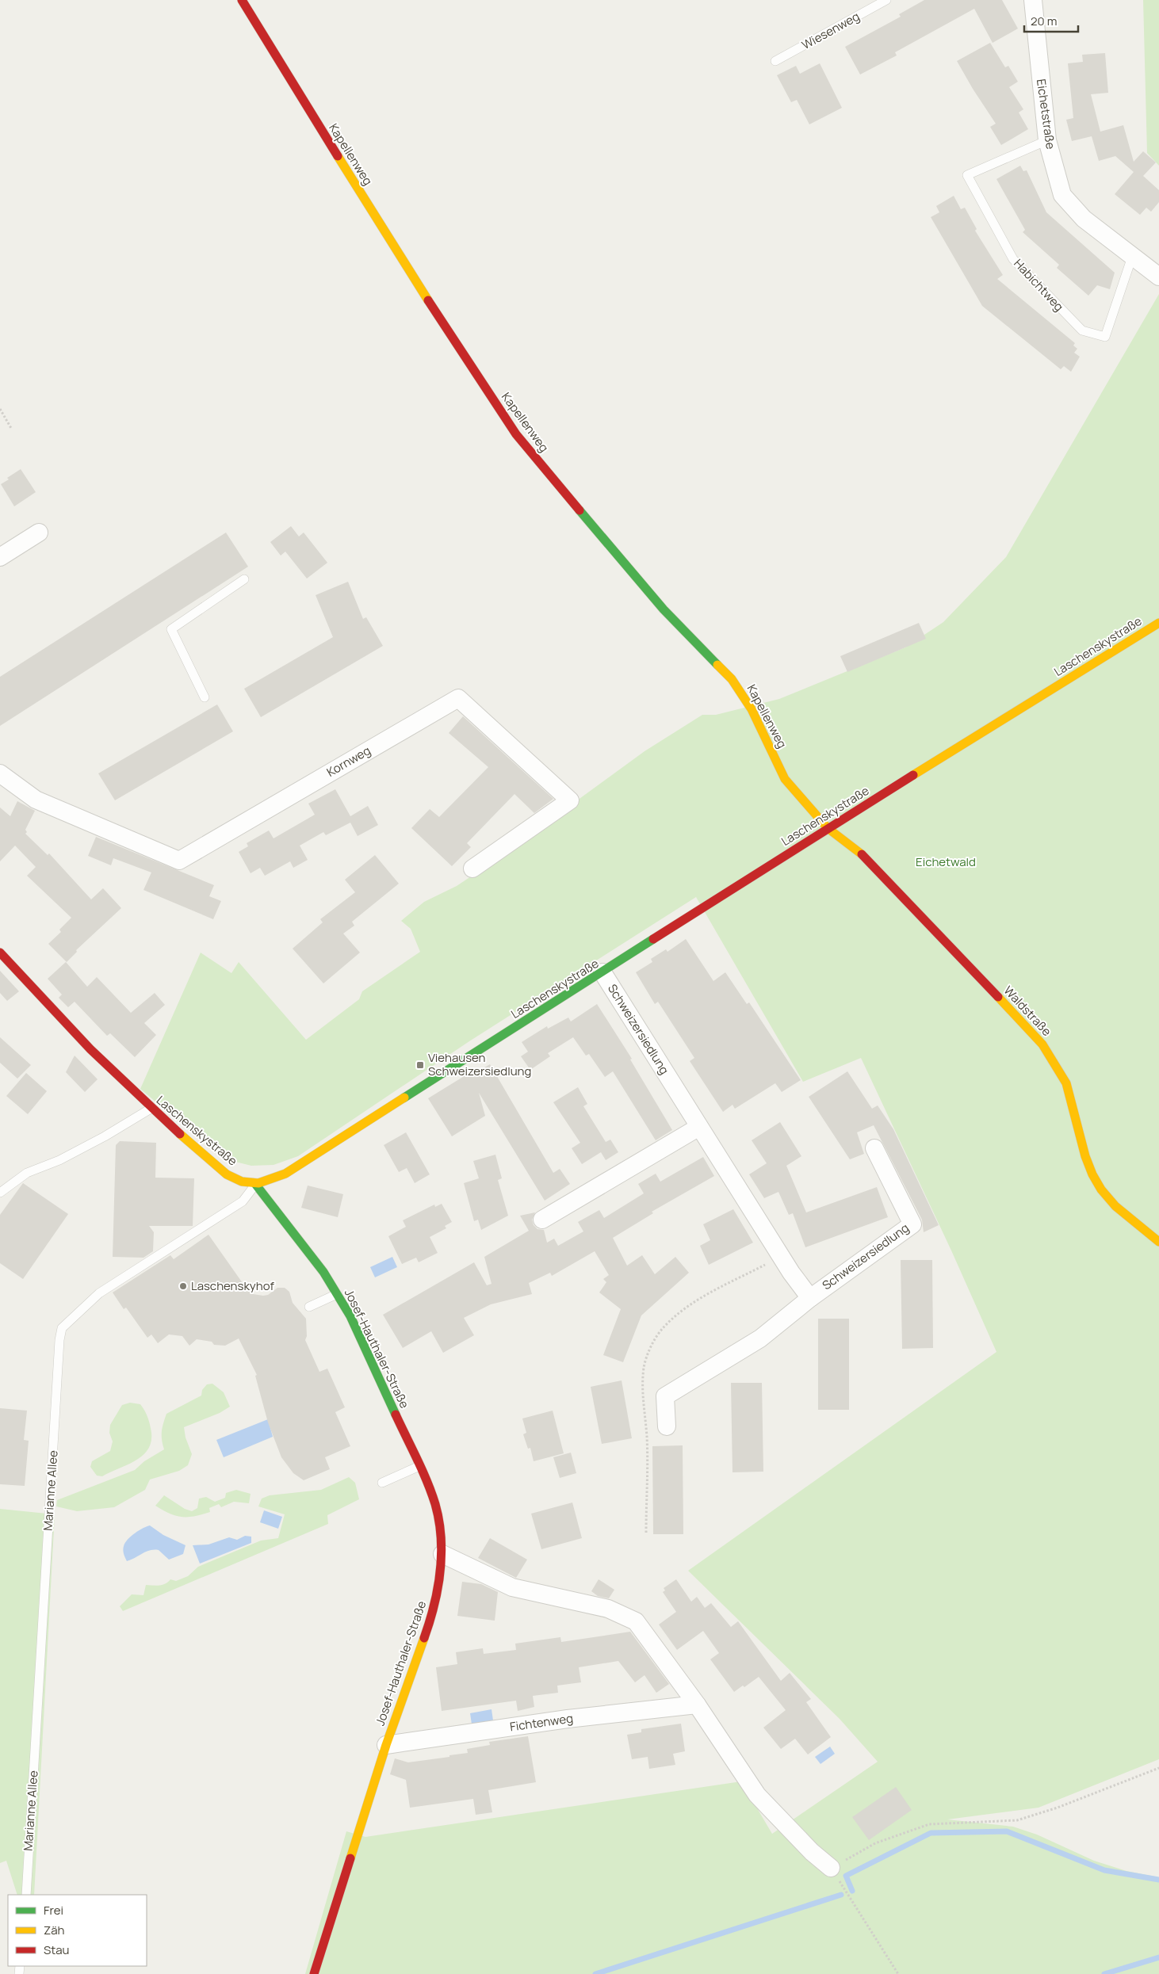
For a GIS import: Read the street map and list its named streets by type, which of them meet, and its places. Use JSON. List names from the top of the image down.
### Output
{
  "streets": {
    "street": [
      "Eichetstraße",
      "Kapellenweg",
      "Laschenskystraße",
      "Kornweg",
      "Waldstraße",
      "Schweizersiedlung",
      "Josef-Hauthaler-Straße",
      "Fichtenweg"
    ],
    "lane": ["Wiesenweg", "Habichtweg", "Marianne Allee"]
  },
  "crossings": [
    ["Eichetstraße", "Habichtweg"],
    ["Kapellenweg", "Laschenskystraße"],
    ["Kapellenweg", "Waldstraße"],
    ["Laschenskystraße", "Waldstraße"],
    ["Laschenskystraße", "Schweizersiedlung"],
    ["Laschenskystraße", "Josef-Hauthaler-Straße"],
    ["Laschenskystraße", "Marianne Allee"],
    ["Josef-Hauthaler-Straße", "Marianne Allee"],
    ["Josef-Hauthaler-Straße", "Fichtenweg"]
  ],
  "parks": ["Eichetwald"],
  "places": {
    "transit": ["Viehausen Schweizersiedlung"],
    "other": ["Laschenskyhof"]
  },
  "legend": ["Frei", "Zäh", "Stau"],
  "scale_bar": "20 m"
}
